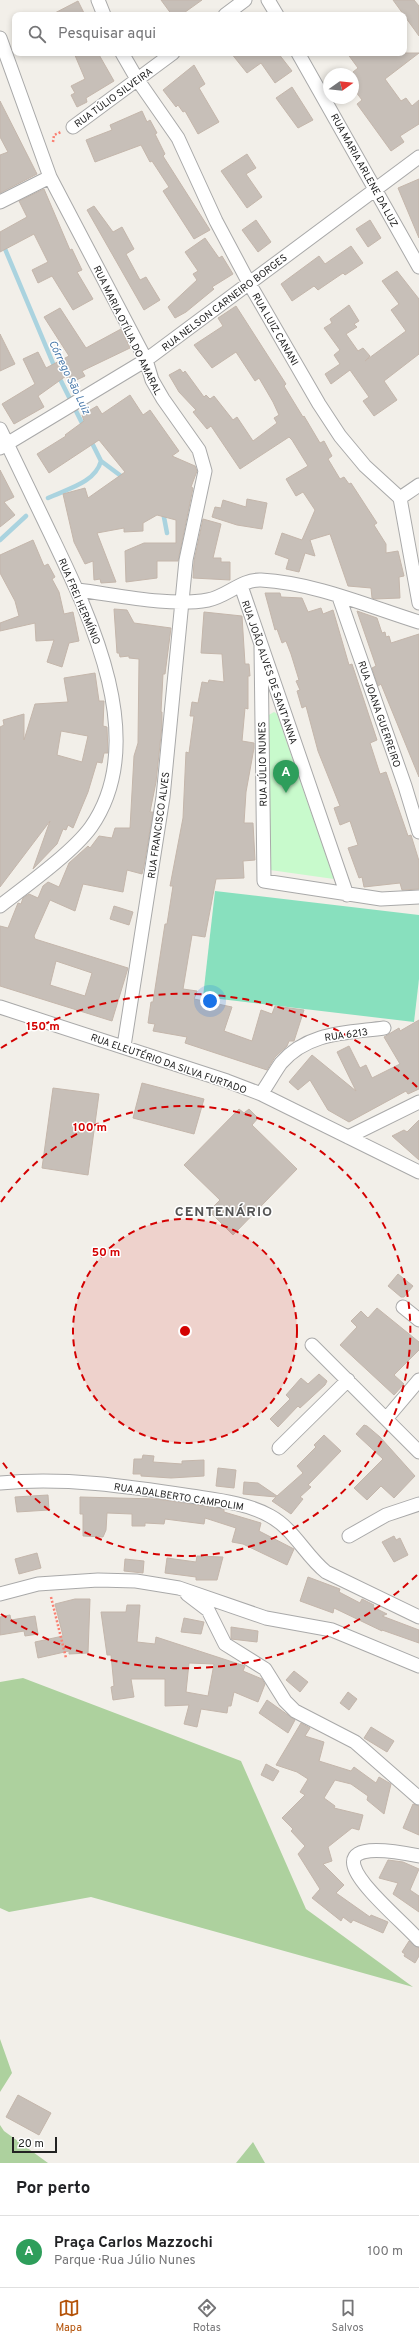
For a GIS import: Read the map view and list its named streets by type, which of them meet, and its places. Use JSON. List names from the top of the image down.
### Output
{
  "streets": {
    "street": [
      "RUA TÚLIO SILVEIRA",
      "RUA MARIA ARLENE DA LUZ",
      "RUA NELSON CARNEIRO BORGES",
      "RUA LUIZ CANANI",
      "RUA MARIA OTÍLIA DO AMARAL",
      "RUA FREI HERMÍNIO",
      "RUA JOÃO ALVES DE SANT'ANNA",
      "RUA JOANA GUERREIRO",
      "RUA JÚLIO NUNES",
      "RUA FRANCISCO ALVES",
      "RUA 6213",
      "RUA ELEUTÉRIO DA SILVA FURTADO",
      "RUA ADALBERTO CAMPOLIM"
    ]
  },
  "crossings": [
    ["RUA TÚLIO SILVEIRA", "RUA LUIZ CANANI"],
    ["RUA MARIA ARLENE DA LUZ", "RUA NELSON CARNEIRO BORGES"],
    ["RUA NELSON CARNEIRO BORGES", "RUA LUIZ CANANI"],
    ["RUA NELSON CARNEIRO BORGES", "RUA MARIA OTÍLIA DO AMARAL"],
    ["RUA NELSON CARNEIRO BORGES", "RUA FREI HERMÍNIO"],
    ["RUA MARIA OTÍLIA DO AMARAL", "RUA FRANCISCO ALVES"],
    ["RUA JOÃO ALVES DE SANT'ANNA", "RUA JÚLIO NUNES"],
    ["RUA FRANCISCO ALVES", "RUA ELEUTÉRIO DA SILVA FURTADO"],
    ["RUA 6213", "RUA ELEUTÉRIO DA SILVA FURTADO"]
  ],
  "districts": ["CENTENÁRIO"],
  "water": ["Córrego São Luiz"],
  "scale_bar": "20 m",
  "north": "right",
  "page": {
    "search": "Pesquisar aqui",
    "pins": "A",
    "scale": "20 m",
    "heading": "Por perto",
    "list": [
      {
        "mark": "A",
        "name": "Praça Carlos Mazzochi",
        "note": "Parque · Rua Júlio Nunes",
        "value": "100 m"
      }
    ],
    "nav": ["Mapa", "Rotas", "Salvos"]
  },
  "rings": ["150 m", "100 m", "50 m"]
}
